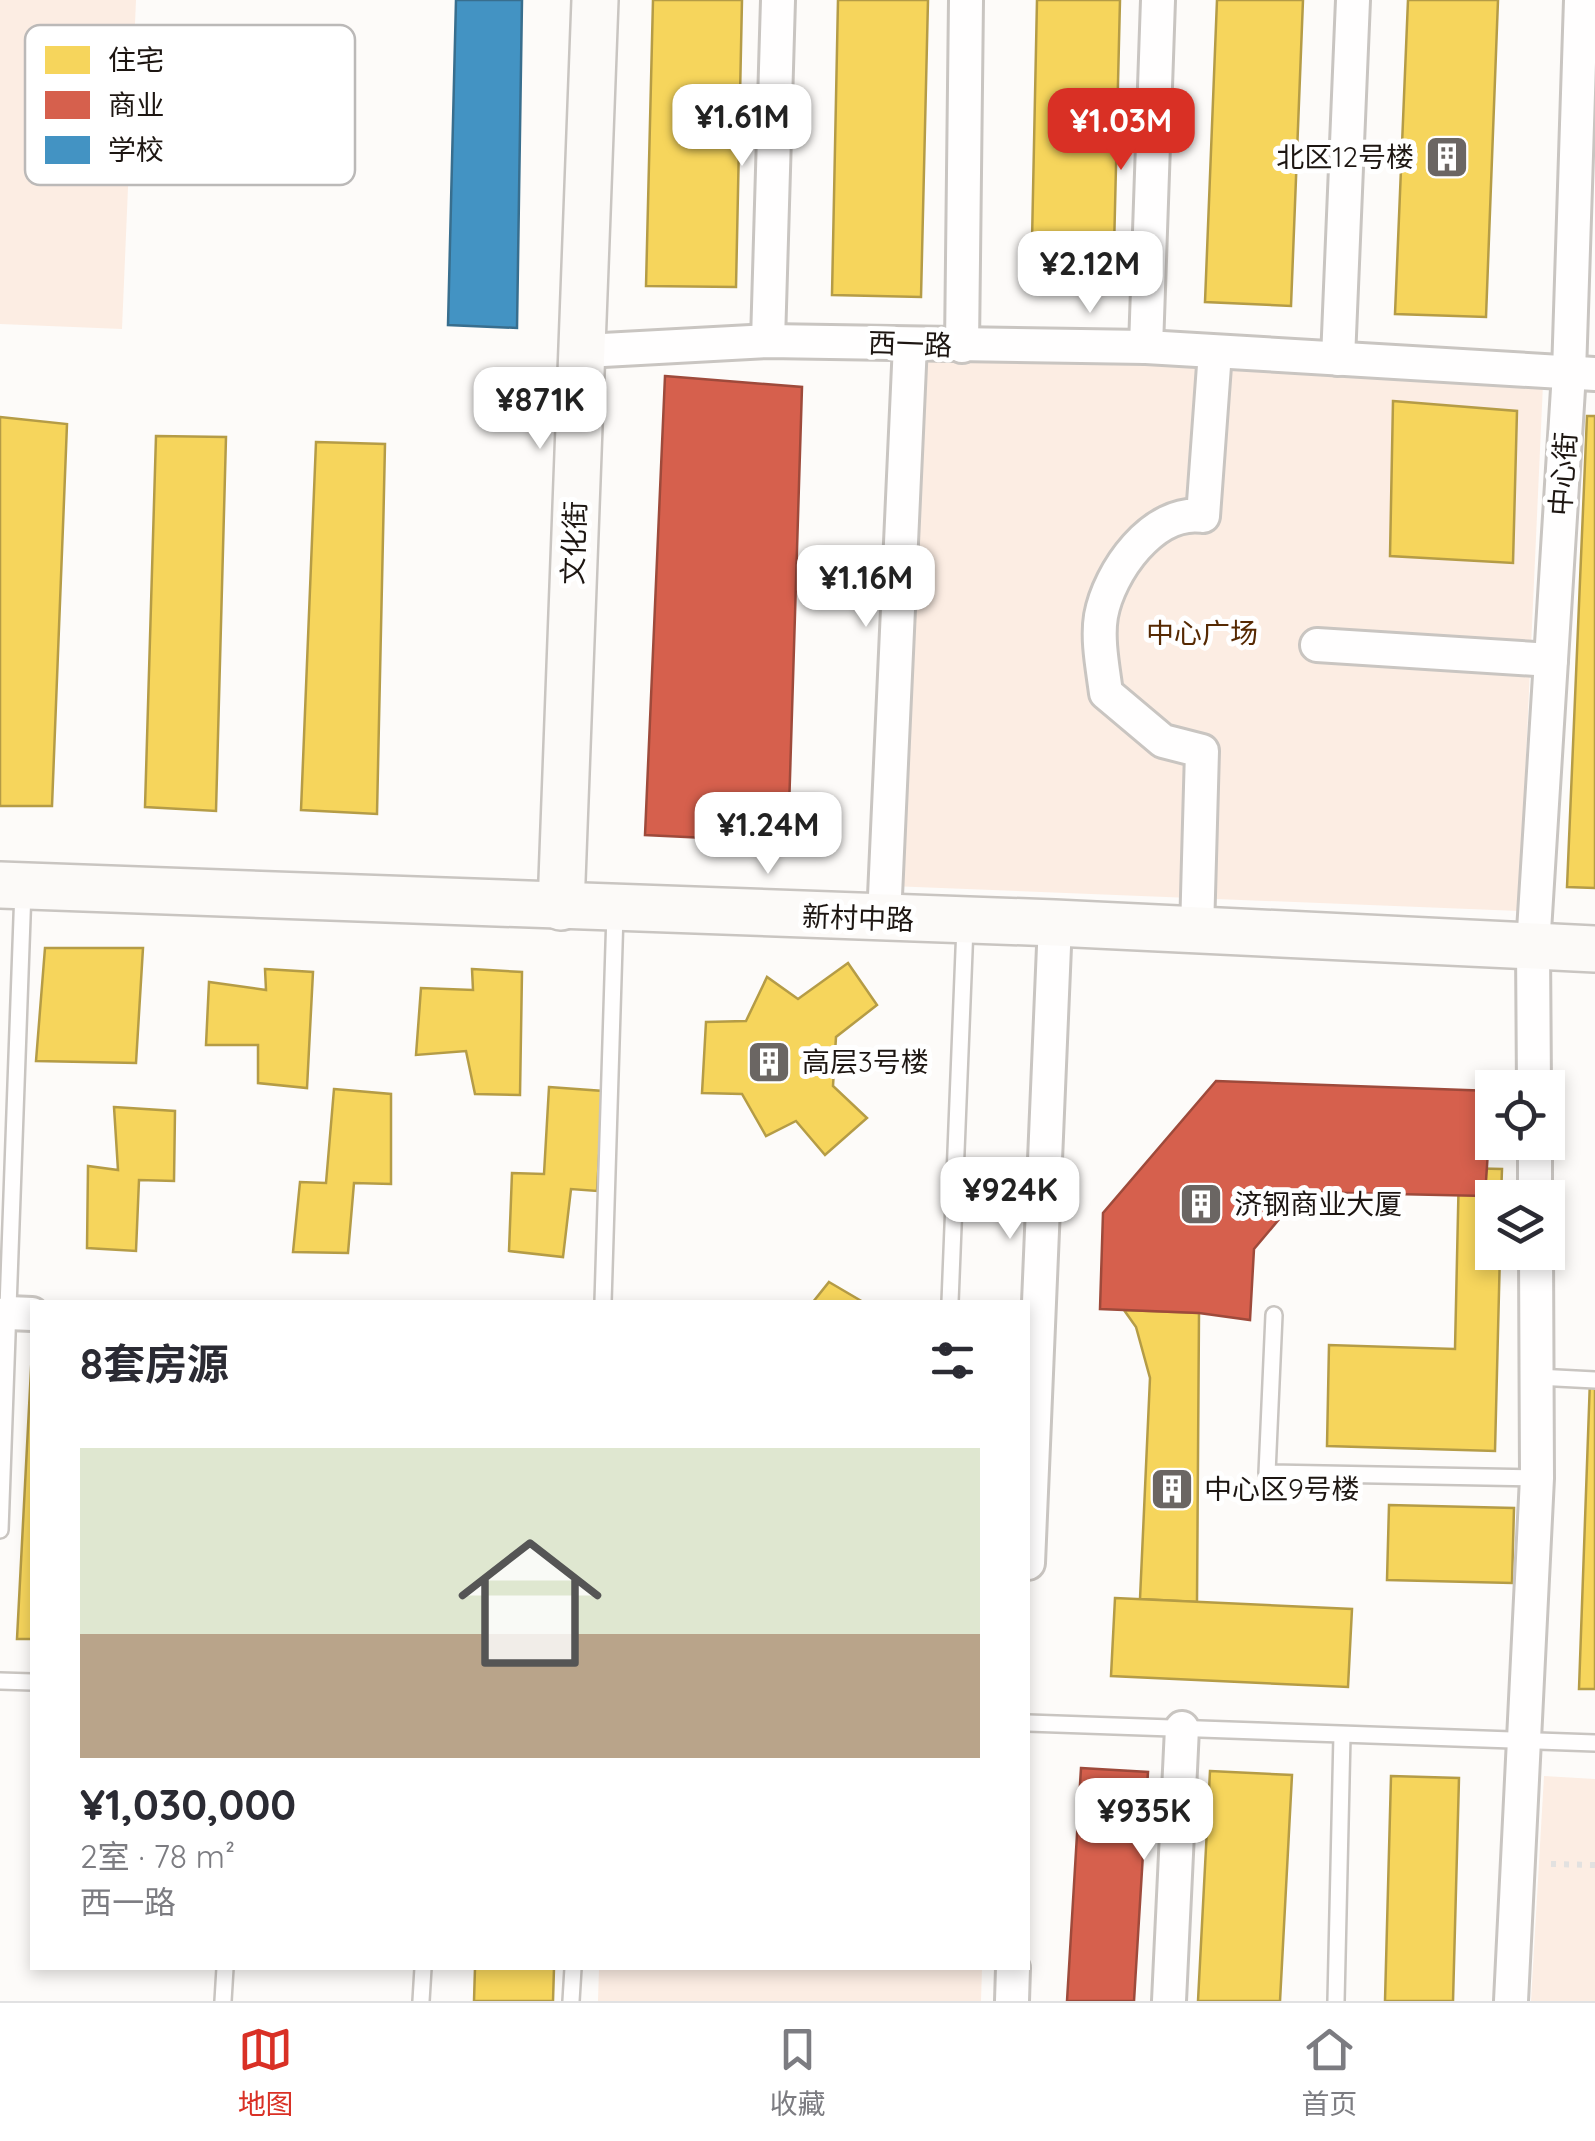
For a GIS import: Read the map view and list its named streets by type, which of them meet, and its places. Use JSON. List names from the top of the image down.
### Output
{
  "streets": {
    "street": [
      "西一路",
      "中心街",
      "文化街",
      "新村中路"
    ]
  },
  "crossings": [
    ["西一路", "中心街"],
    ["西一路", "文化街"],
    ["中心街", "新村中路"],
    ["文化街", "新村中路"]
  ],
  "parks": ["中心广场"],
  "places": {
    "building": [
      "北区12号楼",
      "高层3号楼",
      "济钢商业大厦",
      "中心区9号楼"
    ]
  },
  "legend": ["住宅", "商业", "学校"],
  "page": {
    "price": [
      "¥1.61M",
      "¥1.03M",
      "¥2.12M",
      "¥871K",
      "¥1.16M",
      "¥1.24M",
      "¥924K",
      "¥935K"
    ],
    "heading": "8套房源",
    "list": [
      {
        "name": "¥1,030,000",
        "note": "2室 · 78 m² · 西一路"
      }
    ],
    "tabs": ["地图", "收藏", "首页"]
  }
}
